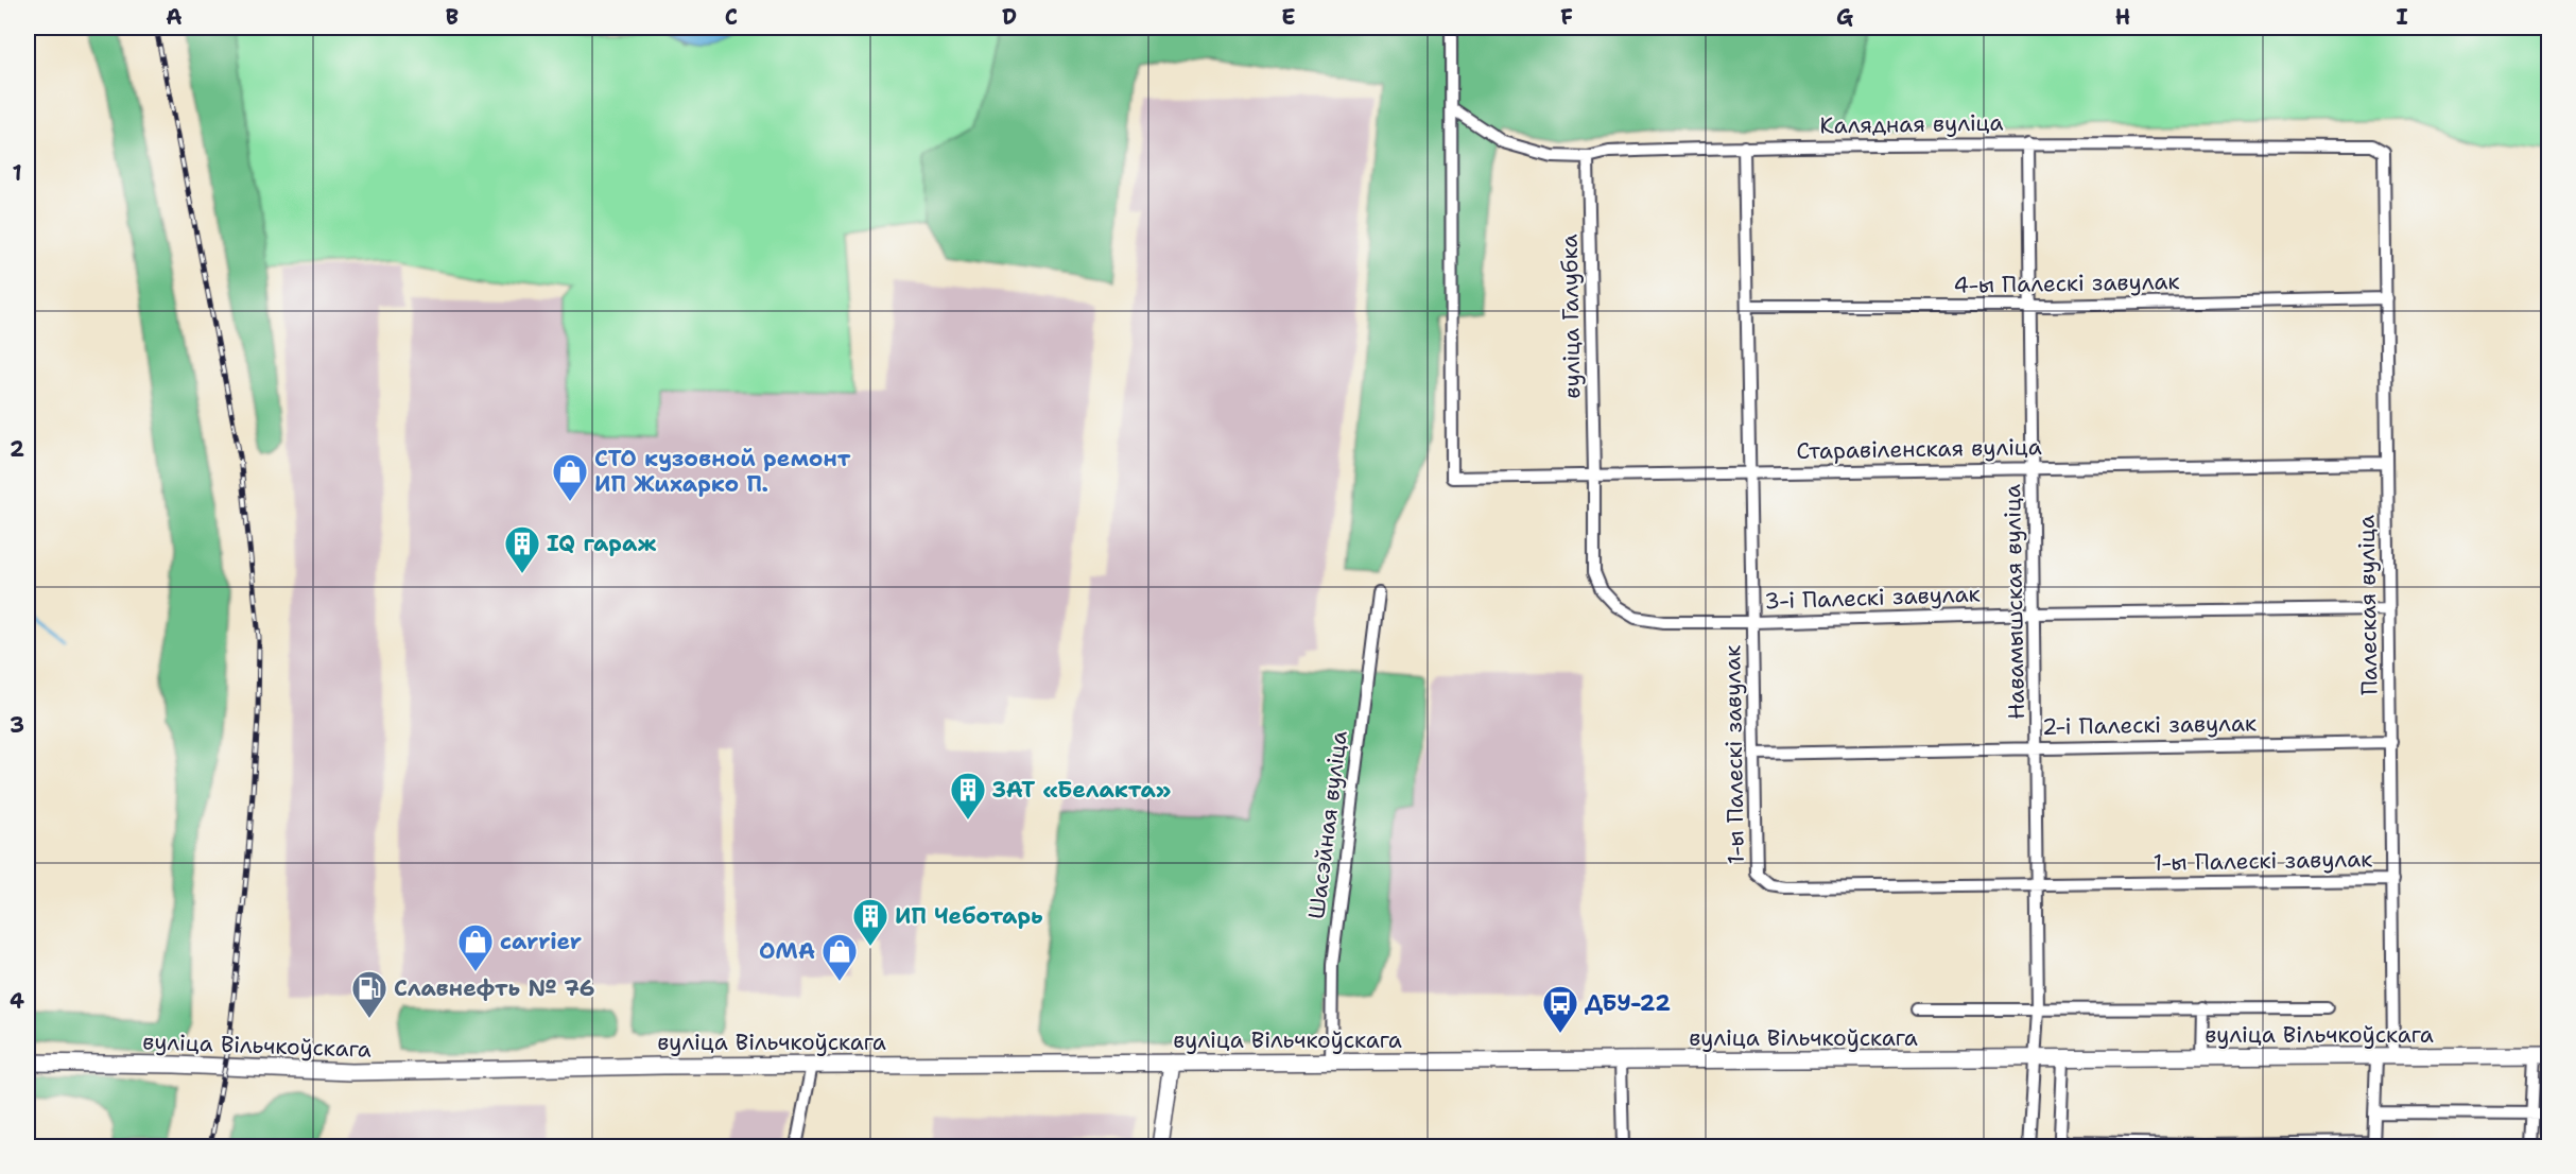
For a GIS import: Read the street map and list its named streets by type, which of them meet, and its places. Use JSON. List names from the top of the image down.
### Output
{
  "streets": {
    "main road": ["вуліца Вільчкоўскага"],
    "street": [
      "Калядная вуліца",
      "4-ы Палескі завулак",
      "вуліца Галубка",
      "Старавіленская вуліца",
      "3-і Палескі завулак",
      "Навамышская вуліца",
      "Палеская вуліца",
      "2-і Палескі завулак",
      "1-ы Палескі завулак",
      "Шасэйная вуліца"
    ]
  },
  "crossings": [
    ["Калядная вуліца", "вуліца Галубка"],
    ["Калядная вуліца", "Старавіленская вуліца"],
    ["Калядная вуліца", "Навамышская вуліца"],
    ["Калядная вуліца", "Палеская вуліца"],
    ["Калядная вуліца", "1-ы Палескі завулак"],
    ["4-ы Палескі завулак", "Навамышская вуліца"],
    ["4-ы Палескі завулак", "Палеская вуліца"],
    ["4-ы Палескі завулак", "1-ы Палескі завулак"],
    ["вуліца Галубка", "Старавіленская вуліца"],
    ["вуліца Галубка", "3-і Палескі завулак"],
    ["Старавіленская вуліца", "3-і Палескі завулак"],
    ["Старавіленская вуліца", "Навамышская вуліца"],
    ["Старавіленская вуліца", "Палеская вуліца"],
    ["Старавіленская вуліца", "1-ы Палескі завулак"],
    ["3-і Палескі завулак", "Навамышская вуліца"],
    ["3-і Палескі завулак", "Палеская вуліца"],
    ["3-і Палескі завулак", "1-ы Палескі завулак"],
    ["Навамышская вуліца", "2-і Палескі завулак"],
    ["Навамышская вуліца", "1-ы Палескі завулак"],
    ["Навамышская вуліца", "вуліца Вільчкоўскага"],
    ["Палеская вуліца", "2-і Палескі завулак"],
    ["Палеская вуліца", "1-ы Палескі завулак"],
    ["Палеская вуліца", "вуліца Вільчкоўскага"],
    ["2-і Палескі завулак", "1-ы Палескі завулак"],
    ["Шасэйная вуліца", "вуліца Вільчкоўскага"]
  ],
  "places": {
    "shop": ["СТО кузовной ремонт ИП Жихарко П.", "carrier", "ОМА"],
    "building": ["IQ гараж", "ЗАТ «Белакта»", "ИП Чеботарь"],
    "fuel station": ["Славнефть № 76"],
    "bus stop": ["ДБУ-22"]
  },
  "grid": {
    "columns": [
      "A",
      "B",
      "C",
      "D",
      "E",
      "F",
      "G",
      "H",
      "I"
    ],
    "rows": [
      "1",
      "2",
      "3",
      "4"
    ]
  }
}
